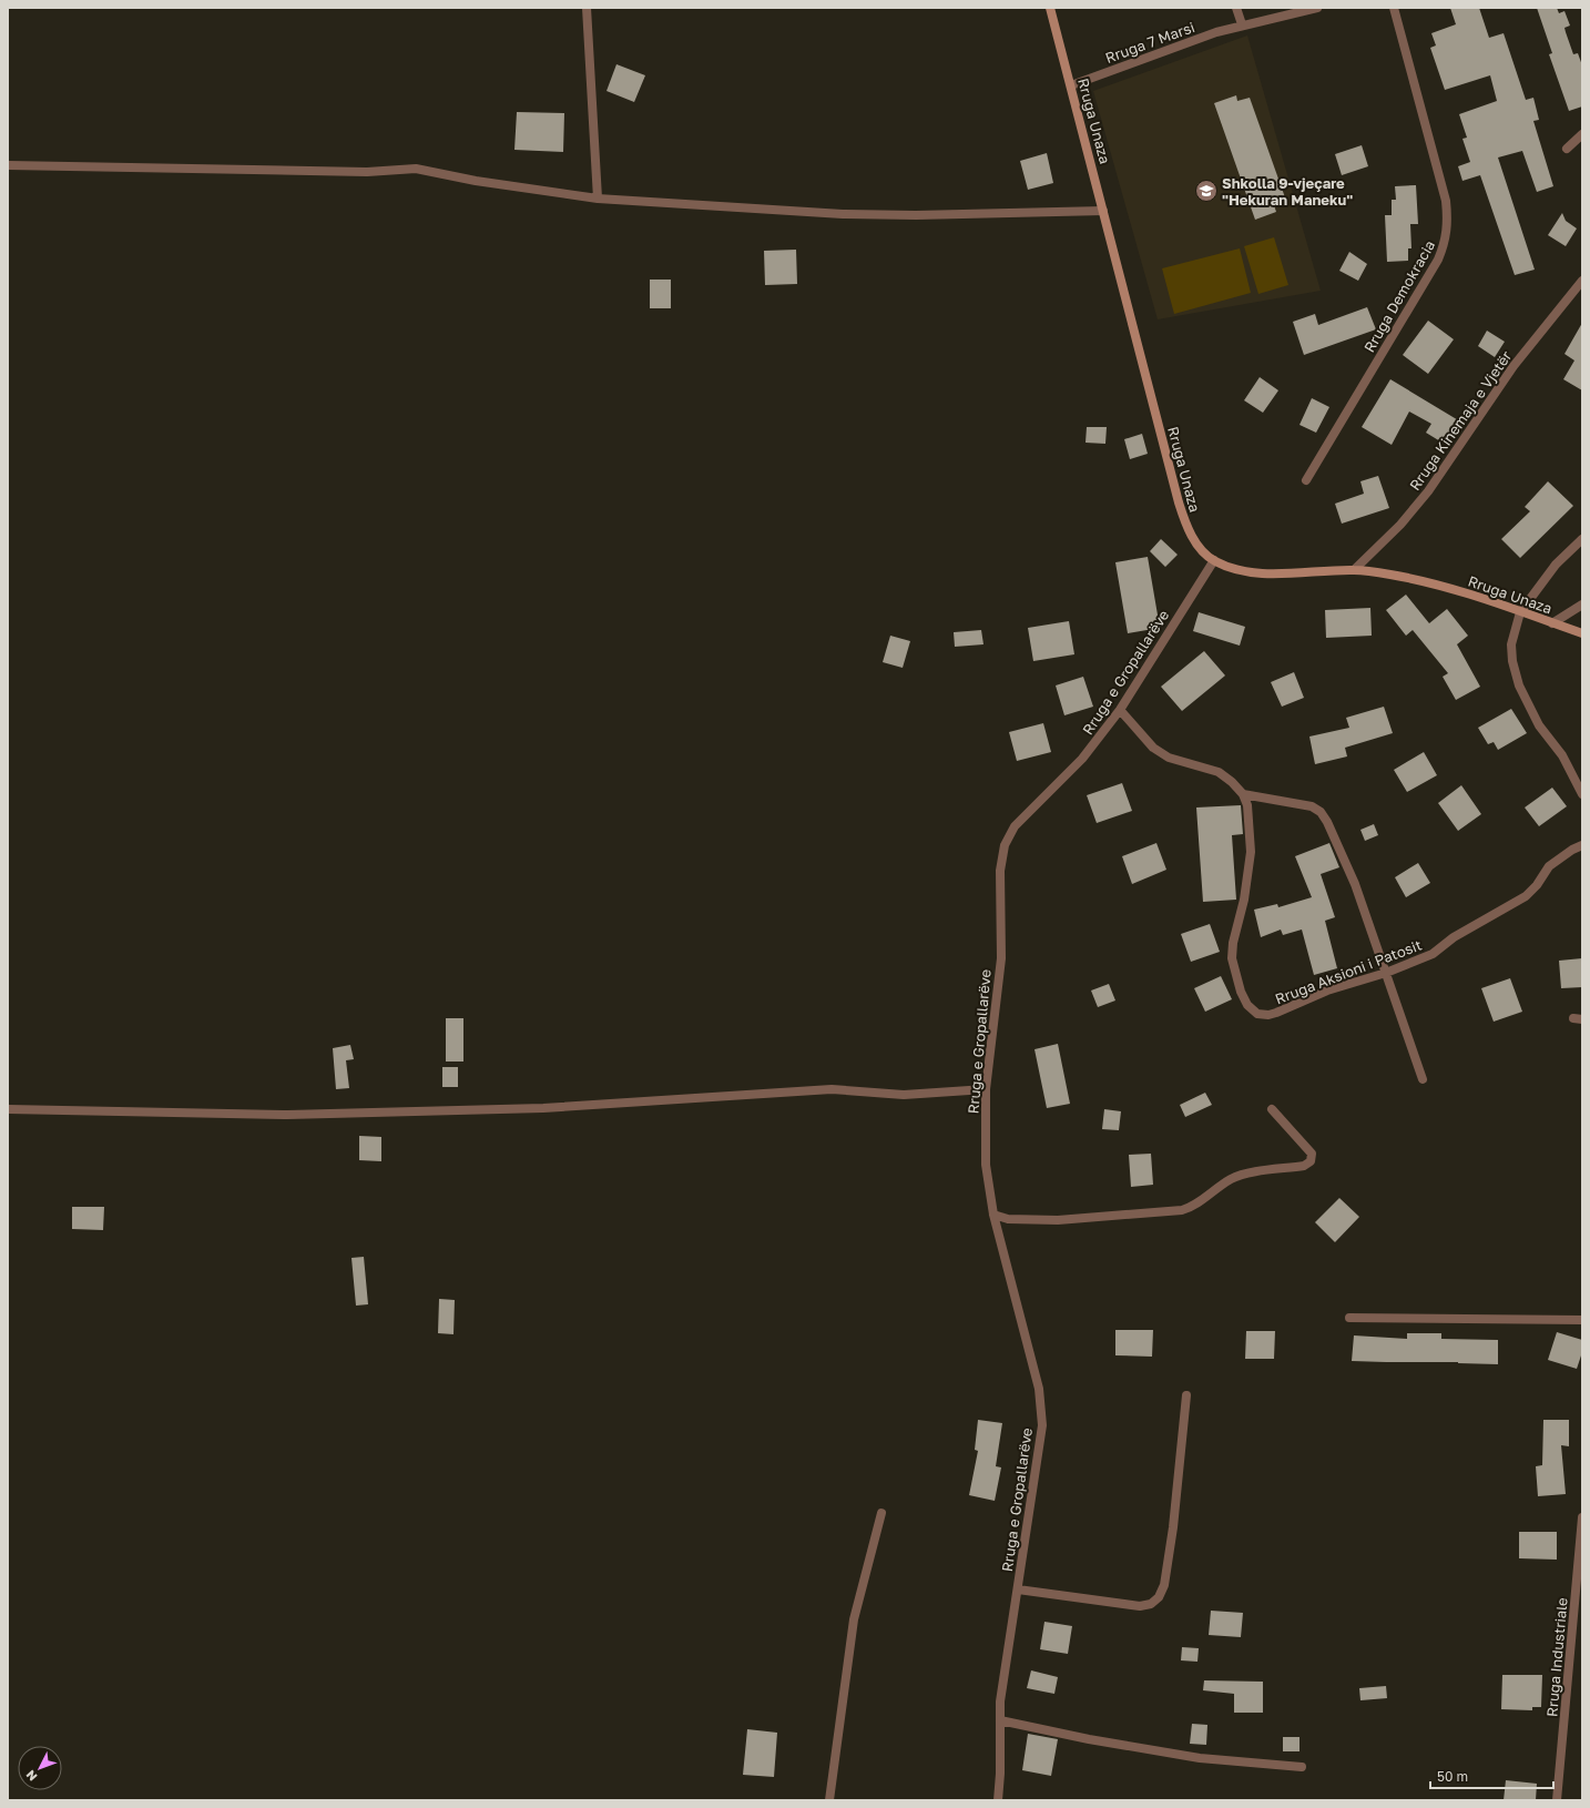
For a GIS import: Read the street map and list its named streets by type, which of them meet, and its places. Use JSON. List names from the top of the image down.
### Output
{
  "streets": {
    "main road": ["Rruga Unaza"],
    "street": [
      "Rruga 7 Marsi",
      "Rruga Demokracia",
      "Rruga Kinemaja e Vjetër",
      "Rruga e Gropallarëve",
      "Rruga Aksioni i Patosit",
      "Rruga Industriale"
    ]
  },
  "crossings": [
    ["Rruga 7 Marsi", "Rruga Unaza"],
    ["Rruga Unaza", "Rruga Kinemaja e Vjetër"],
    ["Rruga Unaza", "Rruga e Gropallarëve"]
  ],
  "places": {
    "school or university": ["Shkolla 9-vjeçare \"Hekuran Maneku\""]
  },
  "scale_bar": "50 m",
  "north": "bottom left"
}
